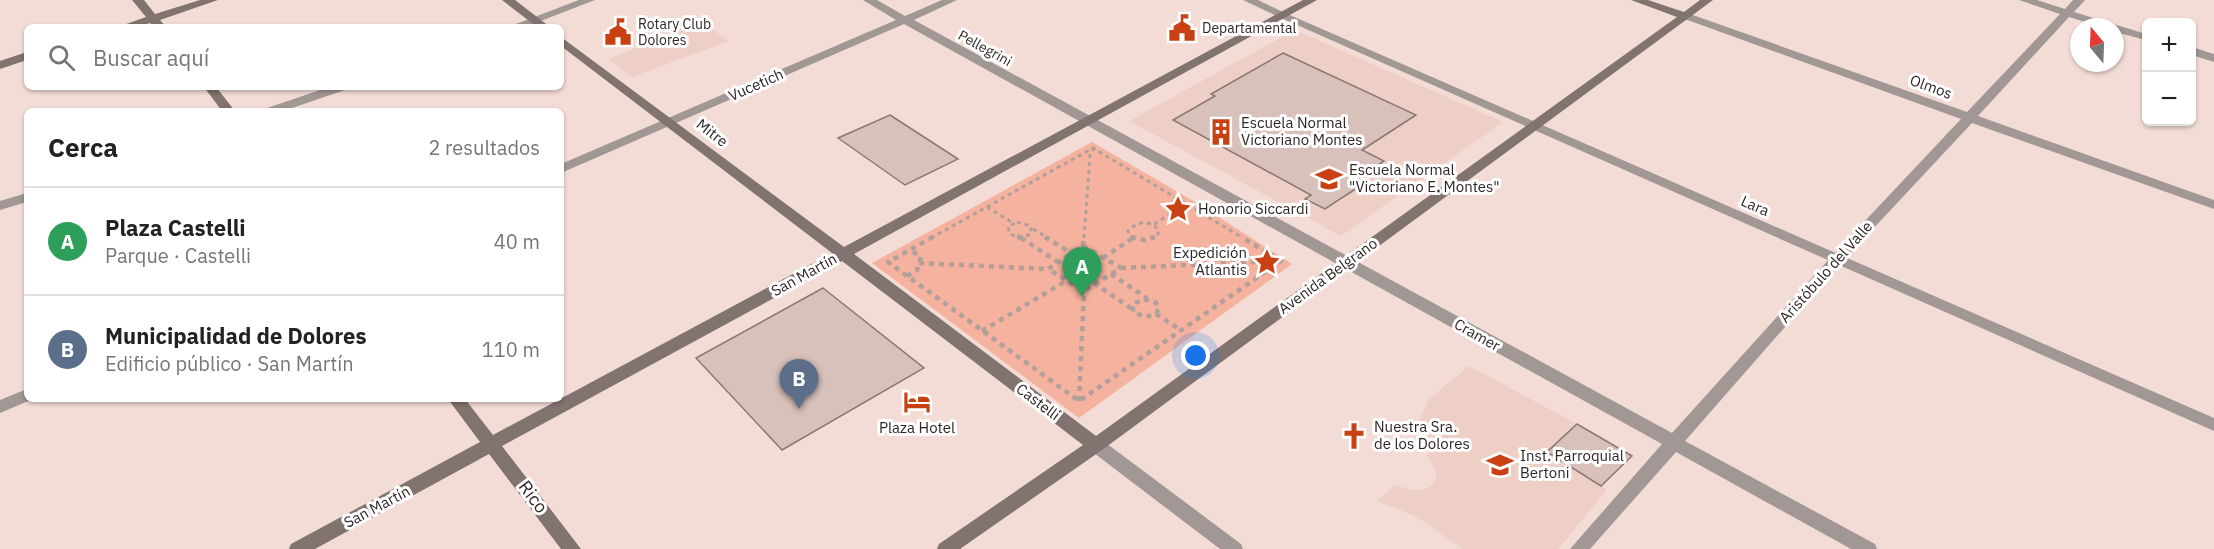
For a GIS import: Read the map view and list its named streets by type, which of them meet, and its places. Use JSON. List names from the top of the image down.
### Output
{
  "streets": {
    "main road": [
      "Olmos",
      "Mitre",
      "San Martín",
      "Avenida Belgrano",
      "Castelli",
      "Rico"
    ],
    "street": [
      "Pellegrini",
      "Vucetich",
      "Lara",
      "Aristóbulo del Valle",
      "Cramer"
    ]
  },
  "crossings": [
    ["Pellegrini", "Vucetich"],
    ["Pellegrini", "San Martín"],
    ["Pellegrini", "Cramer"],
    ["Vucetich", "Mitre"],
    ["Olmos", "Aristóbulo del Valle"],
    ["Olmos", "Avenida Belgrano"],
    ["Mitre", "San Martín"],
    ["Mitre", "Castelli"],
    ["Lara", "Aristóbulo del Valle"],
    ["Lara", "San Martín"],
    ["Lara", "Avenida Belgrano"],
    ["Aristóbulo del Valle", "Cramer"],
    ["San Martín", "Cramer"],
    ["San Martín", "Castelli"],
    ["San Martín", "Rico"],
    ["Avenida Belgrano", "Cramer"],
    ["Avenida Belgrano", "Castelli"]
  ],
  "places": {
    "public building": ["Departamental", "Rotary Club Dolores"],
    "building": ["Escuela Normal Victoriano Montes"],
    "school or university": ["Escuela Normal \"Victoriano E. Montes\"", "Inst. Parroquial Bertoni"],
    "place": ["Honorio Siccardi", "Expedición Atlantis"],
    "hotel": ["Plaza Hotel"],
    "church": ["Nuestra Sra. de los Dolores"]
  },
  "north": "top",
  "page": {
    "map_buttons": ["+", "−"],
    "search": "Buscar aquí",
    "heading": ["Cerca", "2 resultados"],
    "list": [
      {
        "mark": "A",
        "name": "Plaza Castelli",
        "note": "Parque · Castelli",
        "value": "40 m"
      },
      {
        "mark": "B",
        "name": "Municipalidad de Dolores",
        "note": "Edificio público · San Martín",
        "value": "110 m"
      }
    ],
    "pins": ["A", "B"]
  }
}
